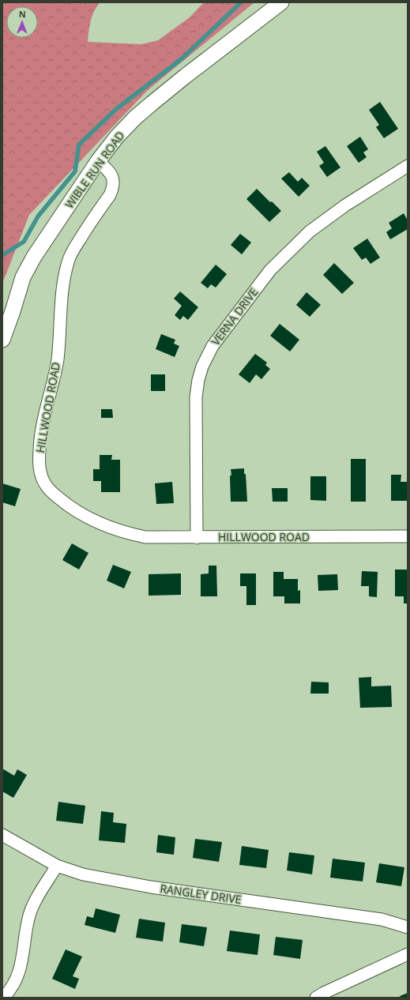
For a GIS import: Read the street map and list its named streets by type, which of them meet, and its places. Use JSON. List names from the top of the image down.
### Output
{
  "streets": {
    "street": [
      "WIBLE RUN ROAD",
      "VERNA DRIVE",
      "HILLWOOD ROAD",
      "RANGLEY DRIVE"
    ]
  },
  "crossings": [
    ["WIBLE RUN ROAD", "HILLWOOD ROAD"],
    ["VERNA DRIVE", "HILLWOOD ROAD"]
  ],
  "north": "top"
}
